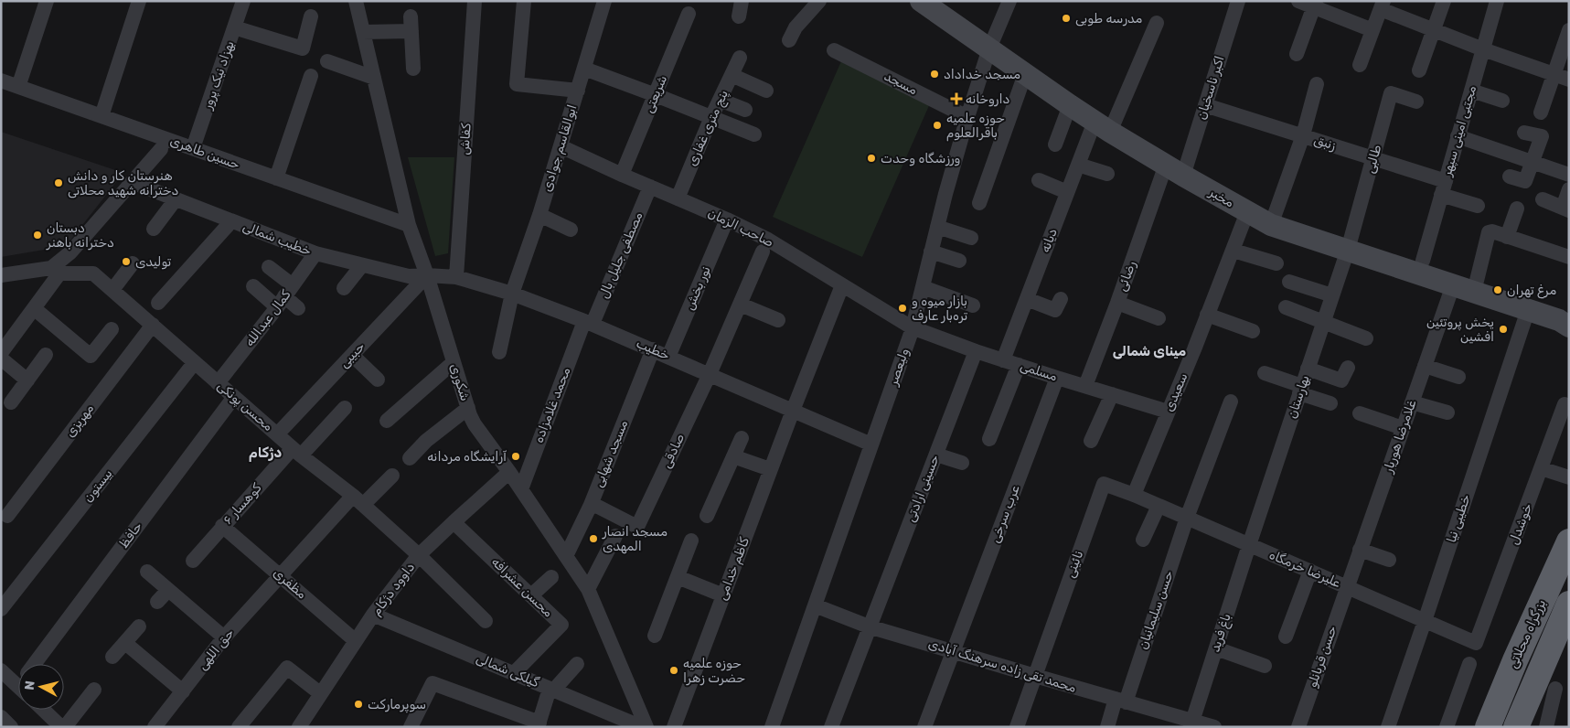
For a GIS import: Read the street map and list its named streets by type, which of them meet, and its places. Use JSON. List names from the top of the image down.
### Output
{
  "streets": {
    "highway": ["بزرگراه محلاتی"],
    "main road": ["مخبر"],
    "street": [
      "بهزاد نیک پرور",
      "مسجد",
      "اکبر ناسخیان",
      "شریعتی",
      "پنج متری غفاری",
      "مجتبی امینی سپهر",
      "کفاش",
      "زنبق",
      "ابوالقاسم جوادی",
      "حسین طاهری",
      "طالبی",
      "صاحب الزمان",
      "خطیب شمالی",
      "دیانه",
      "مصطفی جلیل بال",
      "رضائی",
      "نور بخش",
      "کمال عبدالله",
      "خطیب",
      "حبیبی",
      "ولیعصر",
      "مسلمی",
      "شکوری",
      "سعیدی",
      "بهارستان",
      "محمد غلامزاده",
      "محسن پونکی",
      "مهریزی",
      "غلامرضا هوریار",
      "صادقی",
      "مسجد شهابی",
      "بیستون",
      "حسینی ارادتی",
      "کوهسار ۶",
      "عرب سرخی",
      "خطیبی نیا",
      "خوشدل",
      "حافظ",
      "نائینی",
      "کاظم خدامی",
      "علیرضا خرمگاه",
      "مظفری",
      "محسن عشرافه",
      "داوود دژکام",
      "حسن سلیمانیان",
      "باغ فرید",
      "حق اللهی",
      "حسن قربانلو",
      "محمد تقی زاده سرهنگ آبادی",
      "گيلکی شمالی"
    ]
  },
  "crossings": [
    ["بهزاد نیک پرور", "حسین طاهری"],
    ["مسجد", "ولیعصر"],
    ["اکبر ناسخیان", "زنبق"],
    ["اکبر ناسخیان", "مخبر"],
    ["اکبر ناسخیان", "رضائی"],
    ["شریعتی", "صاحب الزمان"],
    ["پنج متری غفاری", "صاحب الزمان"],
    ["مجتبی امینی سپهر", "زنبق"],
    ["کفاش", "خطیب"],
    ["زنبق", "طالبی"],
    ["ابوالقاسم جوادی", "صاحب الزمان"],
    ["ابوالقاسم جوادی", "خطیب"],
    ["حسین طاهری", "شکوری"],
    ["طالبی", "مخبر"],
    ["طالبی", "بهارستان"],
    ["مخبر", "دیانه"],
    ["مخبر", "رضائی"],
    ["مخبر", "ولیعصر"],
    ["مخبر", "سعیدی"],
    ["مخبر", "بهارستان"],
    ["مخبر", "غلامرضا هوریار"],
    ["مخبر", "خطیبی نیا"],
    ["صاحب الزمان", "مصطفی جلیل بال"],
    ["صاحب الزمان", "نور بخش"],
    ["صاحب الزمان", "ولیعصر"],
    ["صاحب الزمان", "مسلمی"],
    ["صاحب الزمان", "کاظم خدامی"],
    ["خطیب شمالی", "کمال عبدالله"],
    ["خطیب شمالی", "خطیب"],
    ["خطیب شمالی", "حبیبی"],
    ["خطیب شمالی", "شکوری"],
    ["دیانه", "مسلمی"],
    ["مصطفی جلیل بال", "خطیب"],
    ["مصطفی جلیل بال", "محمد غلامزاده"],
    ["رضائی", "مسلمی"],
    ["نور بخش", "خطیب"],
    ["کمال عبدالله", "محسن پونکی"],
    ["خطیب", "حبیبی"],
    ["خطیب", "ولیعصر"],
    ["خطیب", "شکوری"],
    ["خطیب", "محمد غلامزاده"],
    ["خطیب", "صادقی"],
    ["خطیب", "مسجد شهابی"],
    ["خطیب", "کاظم خدامی"],
    ["حبیبی", "شکوری"],
    ["حبیبی", "محسن پونکی"],
    ["ولیعصر", "مسلمی"],
    ["ولیعصر", "محمد تقی زاده سرهنگ آبادی"],
    ["مسلمی", "سعیدی"],
    ["مسلمی", "حسینی ارادتی"],
    ["مسلمی", "عرب سرخی"],
    ["شکوری", "محمد غلامزاده"],
    ["شکوری", "مسجد شهابی"],
    ["شکوری", "داوود دژکام"],
    ["سعیدی", "نائینی"],
    ["سعیدی", "علیرضا خرمگاه"],
    ["بهارستان", "علیرضا خرمگاه"],
    ["بهارستان", "باغ فرید"],
    ["محسن پونکی", "مهریزی"],
    ["محسن پونکی", "بیستون"],
    ["محسن پونکی", "کوهسار ۶"],
    ["محسن پونکی", "حافظ"],
    ["محسن پونکی", "داوود دژکام"],
    ["محسن پونکی", "حق اللهی"],
    ["غلامرضا هوریار", "علیرضا خرمگاه"],
    ["غلامرضا هوریار", "حسن قربانلو"],
    ["صادقی", "مسجد شهابی"],
    ["حسینی ارادتی", "محمد تقی زاده سرهنگ آبادی"],
    ["کوهسار ۶", "مظفری"],
    ["عرب سرخی", "محمد تقی زاده سرهنگ آبادی"],
    ["خطیبی نیا", "علیرضا خرمگاه"],
    ["خوشدل", "علیرضا خرمگاه"],
    ["نائینی", "علیرضا خرمگاه"],
    ["نائینی", "محمد تقی زاده سرهنگ آبادی"],
    ["علیرضا خرمگاه", "حسن سلیمانیان"],
    ["علیرضا خرمگاه", "باغ فرید"],
    ["علیرضا خرمگاه", "حسن قربانلو"],
    ["مظفری", "داوود دژکام"],
    ["مظفری", "حق اللهی"],
    ["محسن عشرافه", "داوود دژکام"],
    ["محسن عشرافه", "گيلکی شمالی"],
    ["داوود دژکام", "گيلکی شمالی"],
    ["حسن سلیمانیان", "محمد تقی زاده سرهنگ آبادی"],
    ["باغ فرید", "محمد تقی زاده سرهنگ آبادی"]
  ],
  "districts": ["مینای شمالی", "دژکام"],
  "places": {
    "other": [
      "مدرسه طوبی",
      "مسجد خداداد",
      "حوزه علمیه باقرالعلوم",
      "ورزشگاه وحدت",
      "هنرستان کار و دانش دخترانه شهید محلاتی",
      "دبستان دخترانه باهنر",
      "تولیدی",
      "مرغ تهران",
      "بازار میوه و تره‌بار عارف",
      "پخش پروتئین افشین",
      "آرایشگاه مردانه",
      "مسجد انصار المهدی",
      "حوزه علمیه حضرت زهرا",
      "سوپرمارکت"
    ],
    "health": ["داروخانه"]
  },
  "north": "left"
}
